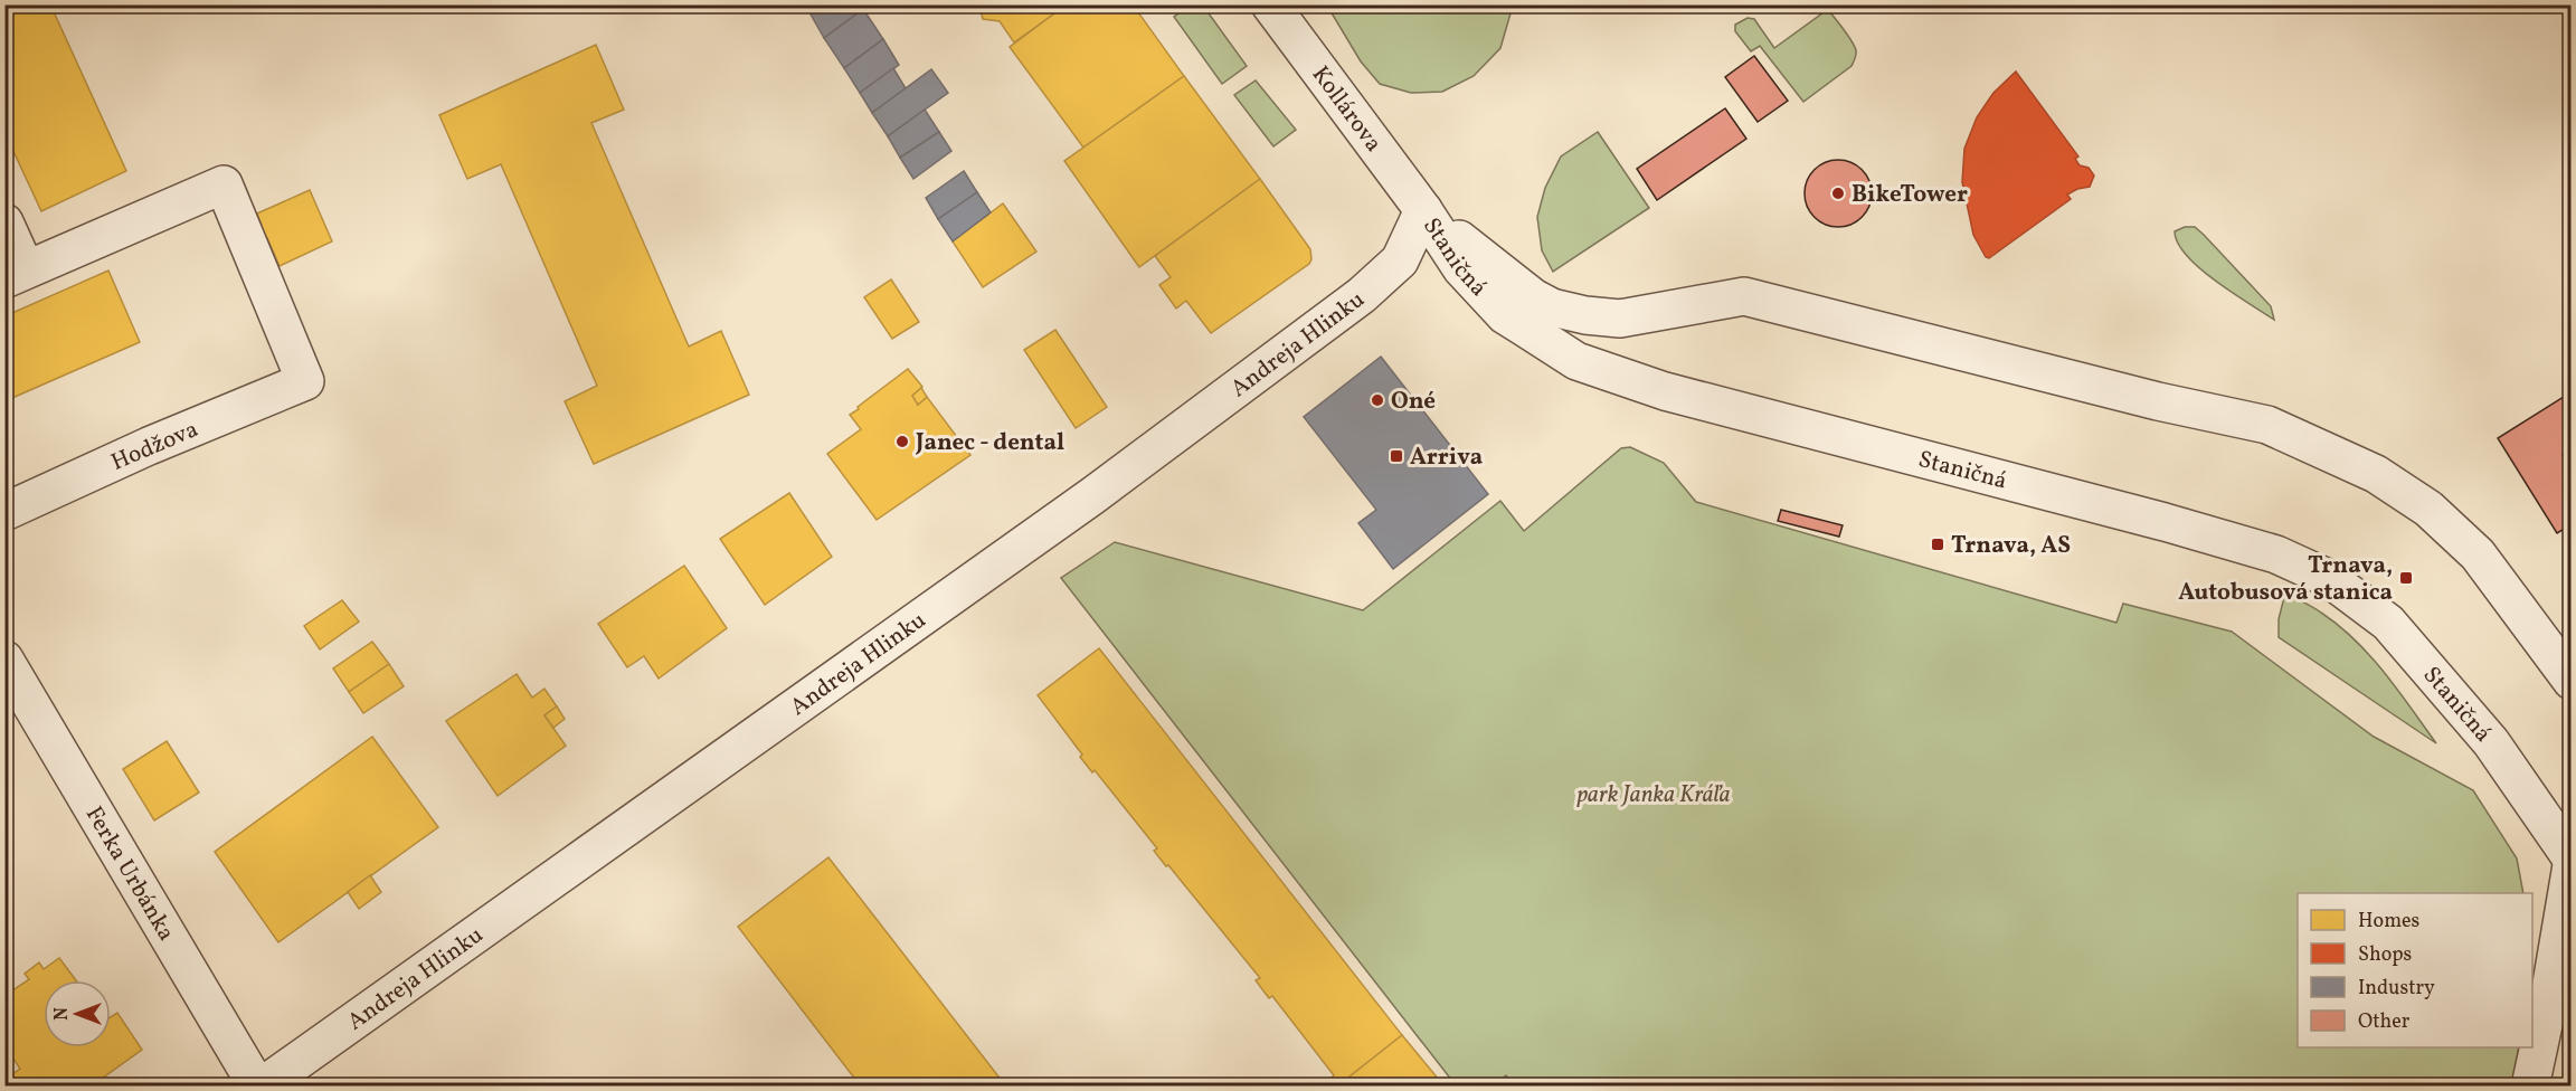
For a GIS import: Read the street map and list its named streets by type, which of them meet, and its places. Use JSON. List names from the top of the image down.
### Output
{
  "streets": {
    "street": [
      "Kollárova",
      "Staničná",
      "Andreja Hlinku",
      "Hodžova",
      "Ferka Urbánka"
    ]
  },
  "crossings": [
    ["Kollárova", "Staničná"],
    ["Kollárova", "Andreja Hlinku"],
    ["Staničná", "Andreja Hlinku"],
    ["Andreja Hlinku", "Ferka Urbánka"]
  ],
  "parks": ["park Janka Kráľa"],
  "places": {
    "other": ["BikeTower", "Oné", "Janec - dental"],
    "transit": ["Arriva", "Trnava, AS", "Trnava, Autobusová stanica"]
  },
  "legend": [
    "Homes",
    "Shops",
    "Industry",
    "Other"
  ],
  "north": "left"
}
